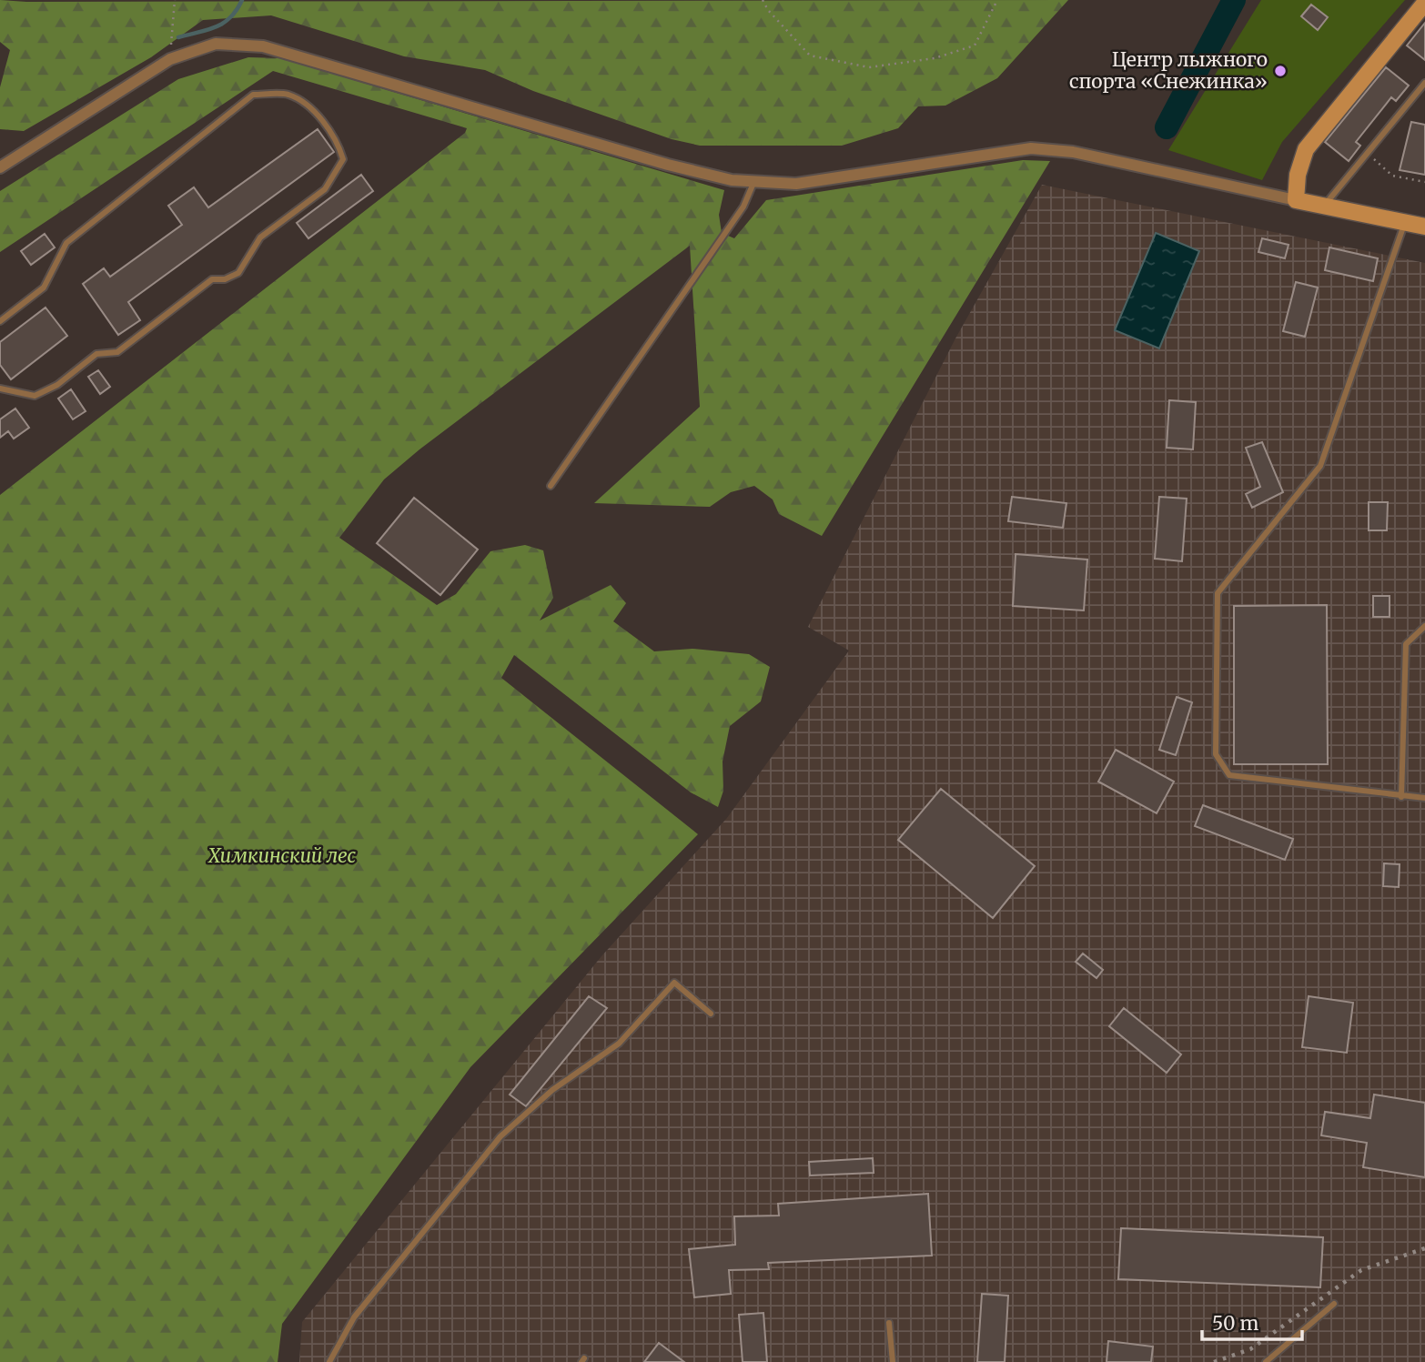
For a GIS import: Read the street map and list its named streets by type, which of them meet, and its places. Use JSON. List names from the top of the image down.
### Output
{
  "parks": ["Химкинский лес"],
  "places": ["Центр лыжного спорта «Снежинка»"],
  "scale_bar": "50 m"
}
